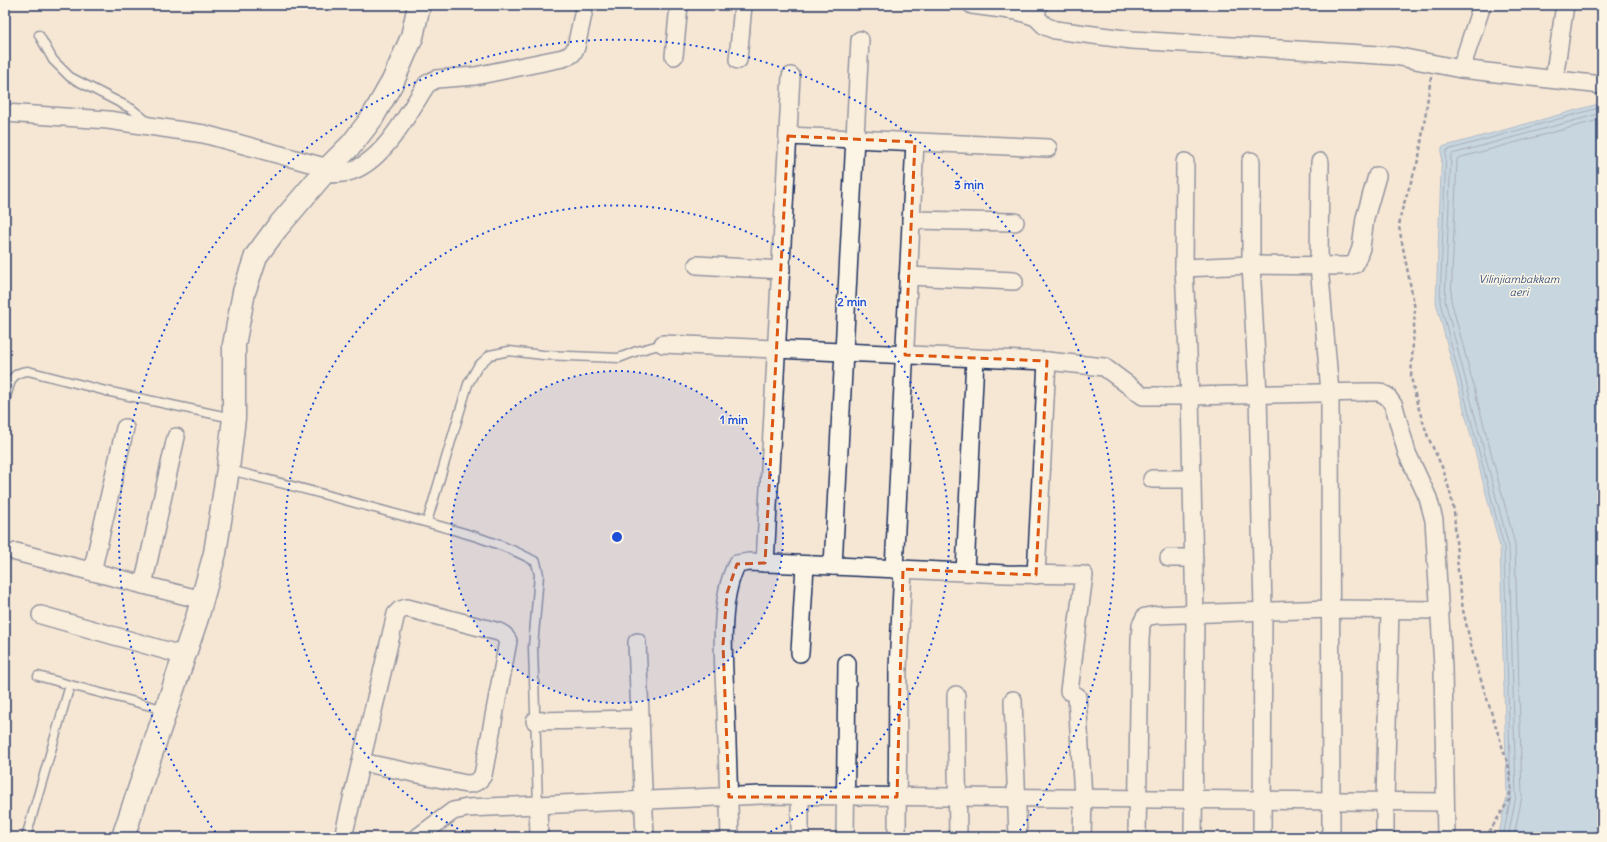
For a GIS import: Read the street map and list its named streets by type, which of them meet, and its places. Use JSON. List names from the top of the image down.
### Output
{
  "water": ["Vilinjiambakkam aeri"],
  "rings": ["3 min", "2 min", "1 min"]
}
